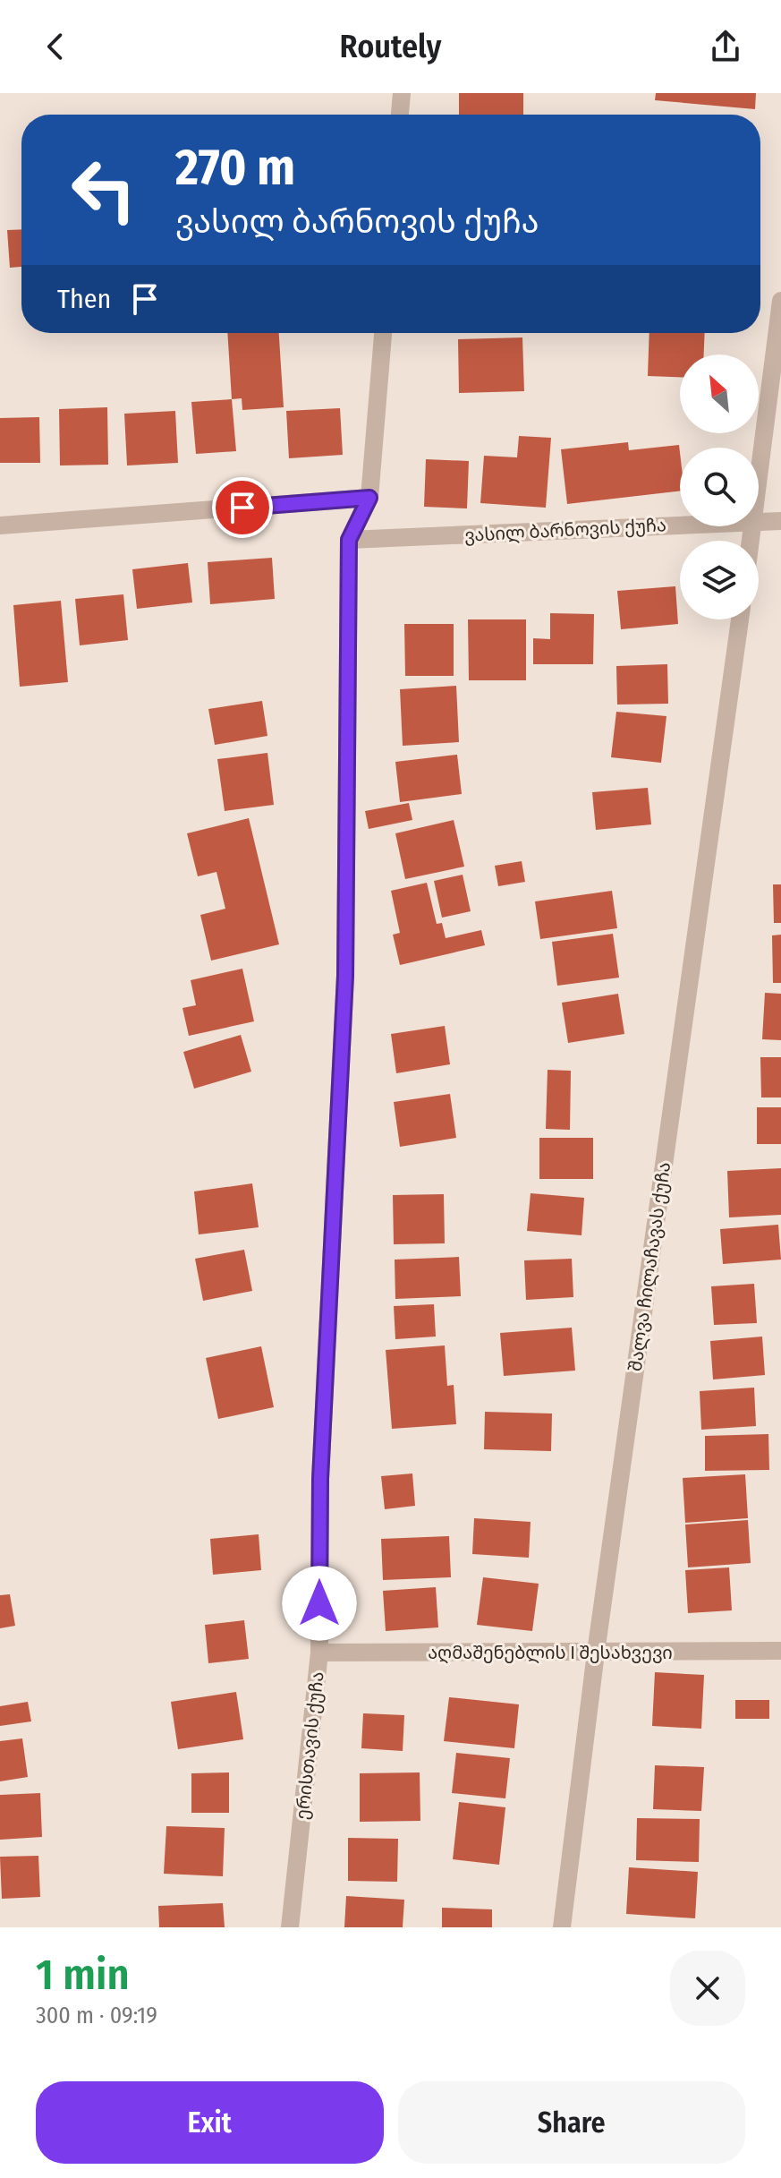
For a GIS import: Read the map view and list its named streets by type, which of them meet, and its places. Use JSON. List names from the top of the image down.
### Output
{
  "streets": {
    "street": [
      "ვასილ ბარნოვის ქუჩა",
      "შალვა ჩილაჩავას ქუჩა",
      "აღმაშენებლის I შესახვევი",
      "ერისთავის ქუჩა"
    ]
  },
  "crossings": [
    ["ვასილ ბარნოვის ქუჩა", "ერისთავის ქუჩა"],
    ["შალვა ჩილაჩავას ქუჩა", "აღმაშენებლის I შესახვევი"],
    ["აღმაშენებლის I შესახვევი", "ერისთავის ქუჩა"]
  ],
  "north": "top left",
  "page": {
    "header": "Routely",
    "turn": ["270 m", "ვასილ ბარნოვის ქუჩა"],
    "then": "Then",
    "heading": ["1 min", "300 m · 09:19"],
    "buttons": ["Exit", "Share"]
  }
}
